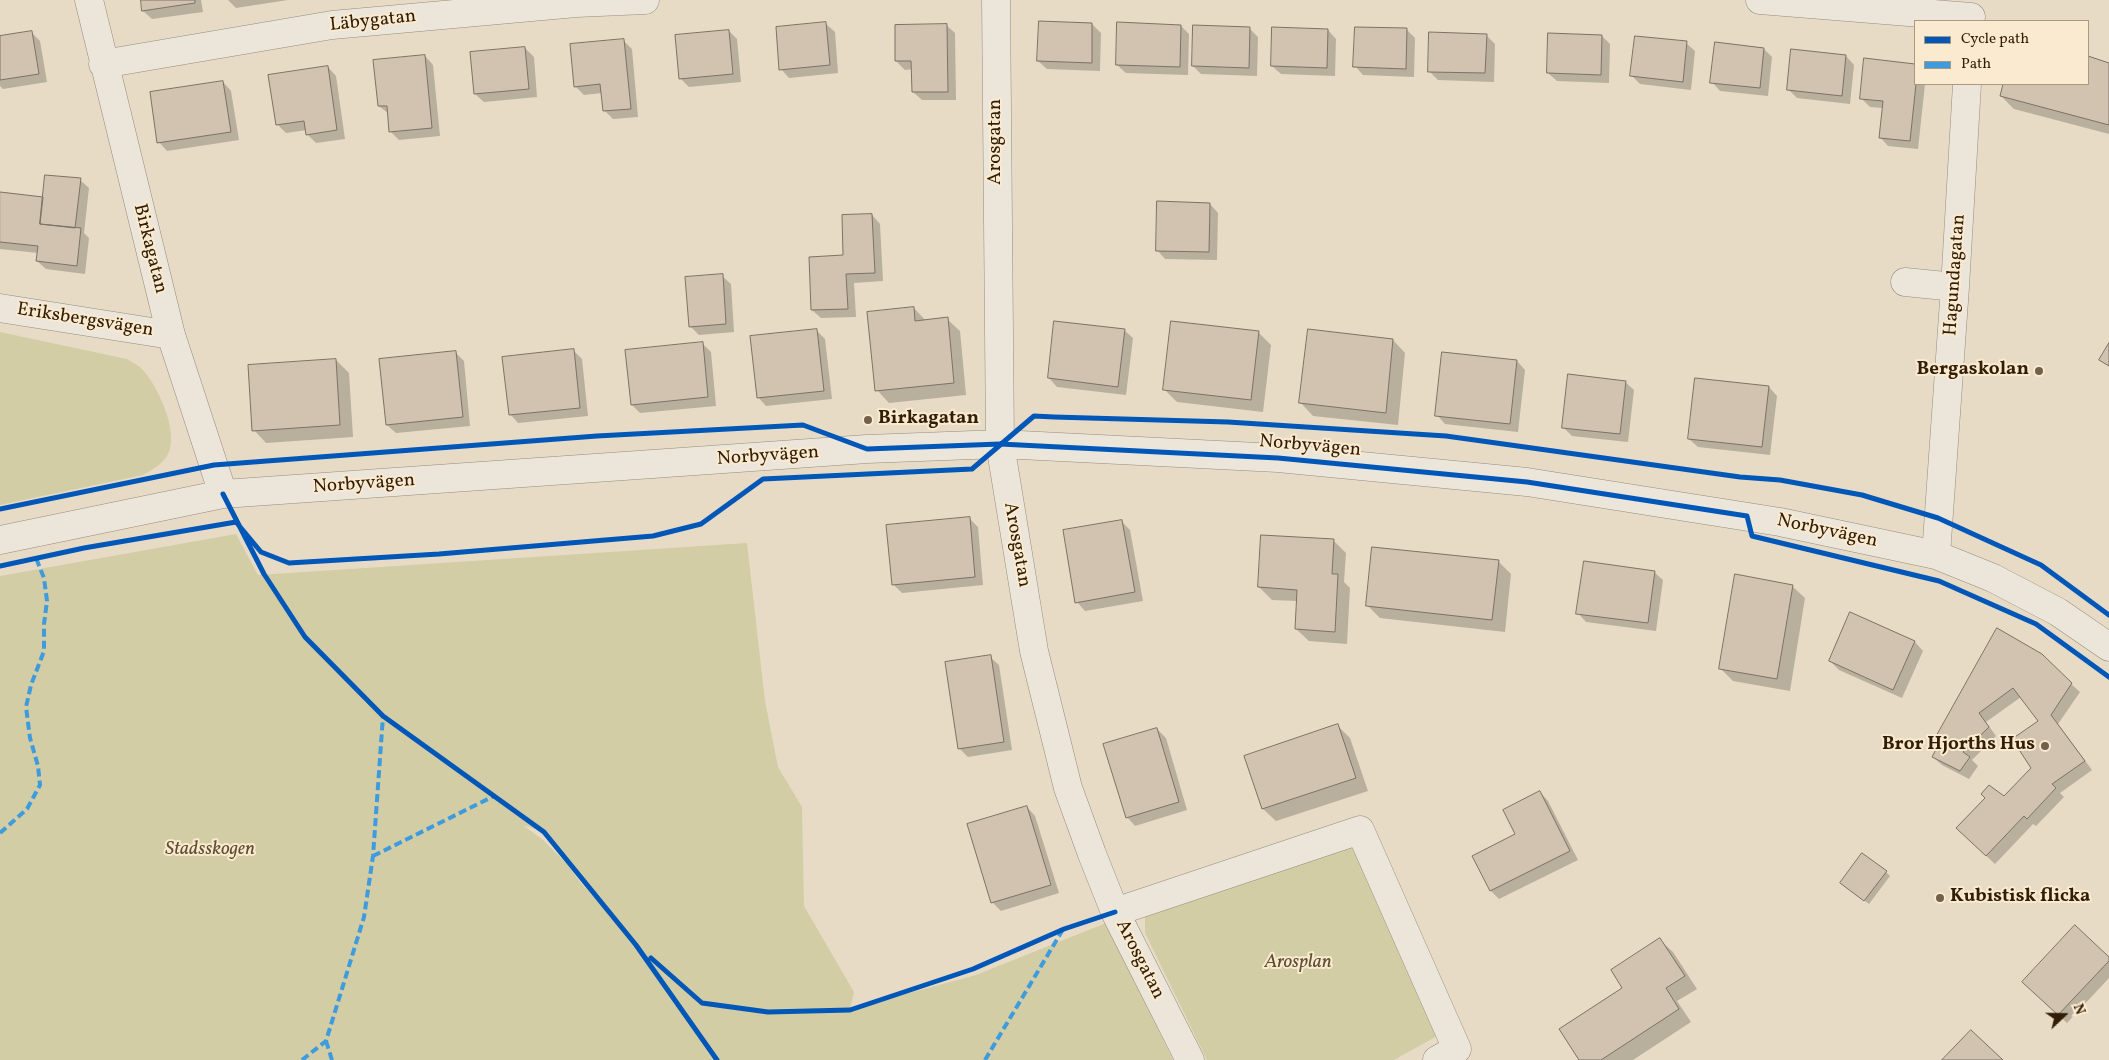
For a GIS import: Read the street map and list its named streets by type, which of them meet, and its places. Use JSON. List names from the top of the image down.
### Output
{
  "streets": {
    "street": [
      "Läbygatan",
      "Arosgatan",
      "Birkagatan",
      "Hagundagatan",
      "Eriksbergsvägen",
      "Norbyvägen"
    ]
  },
  "crossings": [
    ["Läbygatan", "Birkagatan"],
    ["Arosgatan", "Norbyvägen"],
    ["Birkagatan", "Eriksbergsvägen"],
    ["Birkagatan", "Norbyvägen"],
    ["Hagundagatan", "Norbyvägen"]
  ],
  "parks": ["Stadsskogen", "Arosplan"],
  "places": [
    "Bergaskolan",
    "Birkagatan",
    "Bror Hjorths Hus",
    "Kubistisk flicka"
  ],
  "legend": ["Cycle path", "Path"],
  "north": "right"
}
